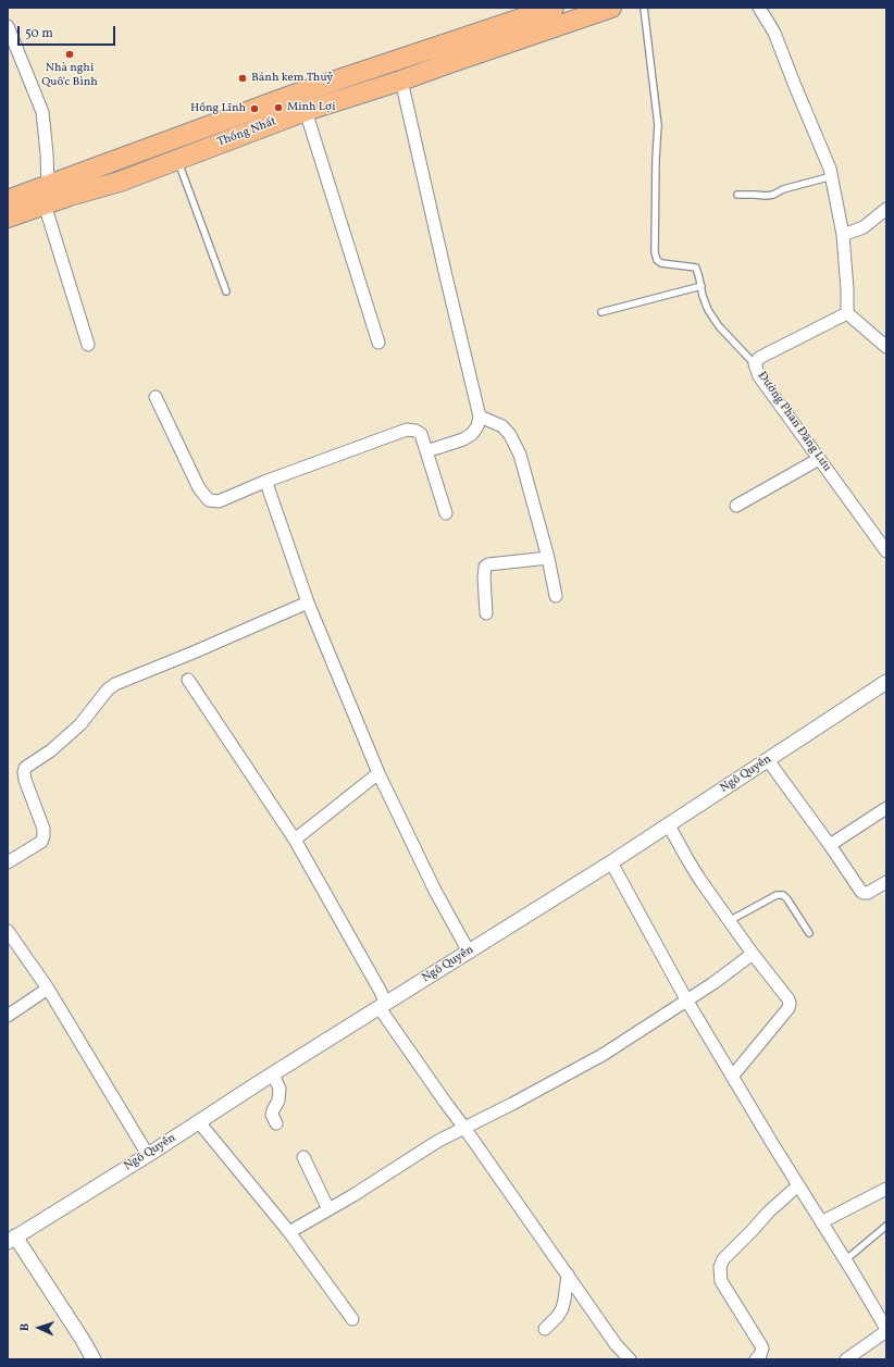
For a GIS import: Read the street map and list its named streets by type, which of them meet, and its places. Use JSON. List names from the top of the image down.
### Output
{
  "streets": {
    "highway": ["Thống Nhất"],
    "street": ["Đường Phan Đăng Lưu", "Ngô Quyền"]
  },
  "places": [
    "Nhà nghi Quô'c Bình",
    "Bánh kem Thuỷ",
    "Minh Lợi",
    "Hồng Lĩnh"
  ],
  "scale_bar": "50 m",
  "north": "left"
}
